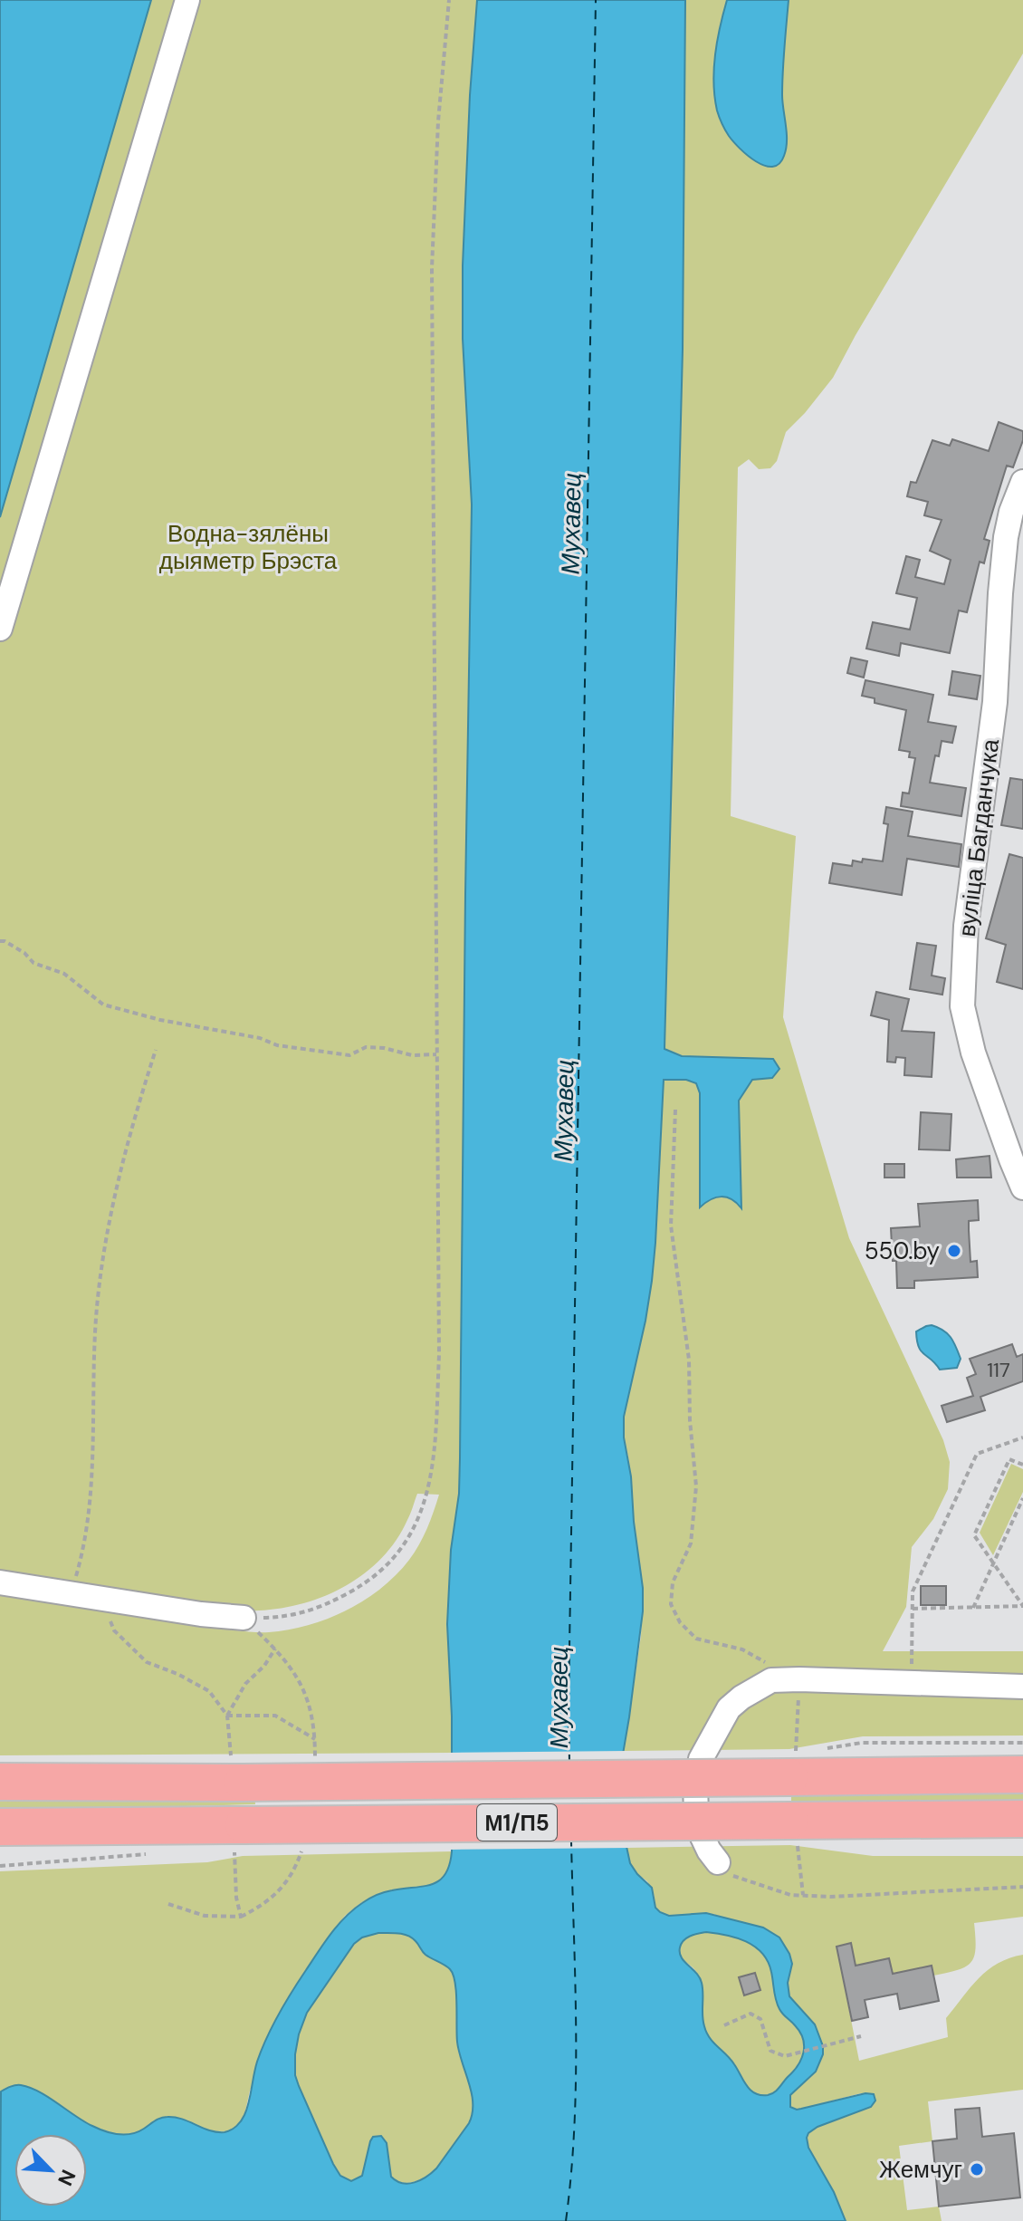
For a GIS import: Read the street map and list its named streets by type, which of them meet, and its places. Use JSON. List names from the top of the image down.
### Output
{
  "streets": {
    "highway": ["М1/П5"],
    "street": ["вуліца Багданчука"]
  },
  "water": ["Мухавец"],
  "parks": ["Водна-зялёны дыяметр Брэста"],
  "places": ["550.by", "Жемчуг"],
  "house_numbers": ["117"],
  "north": "bottom right"
}
